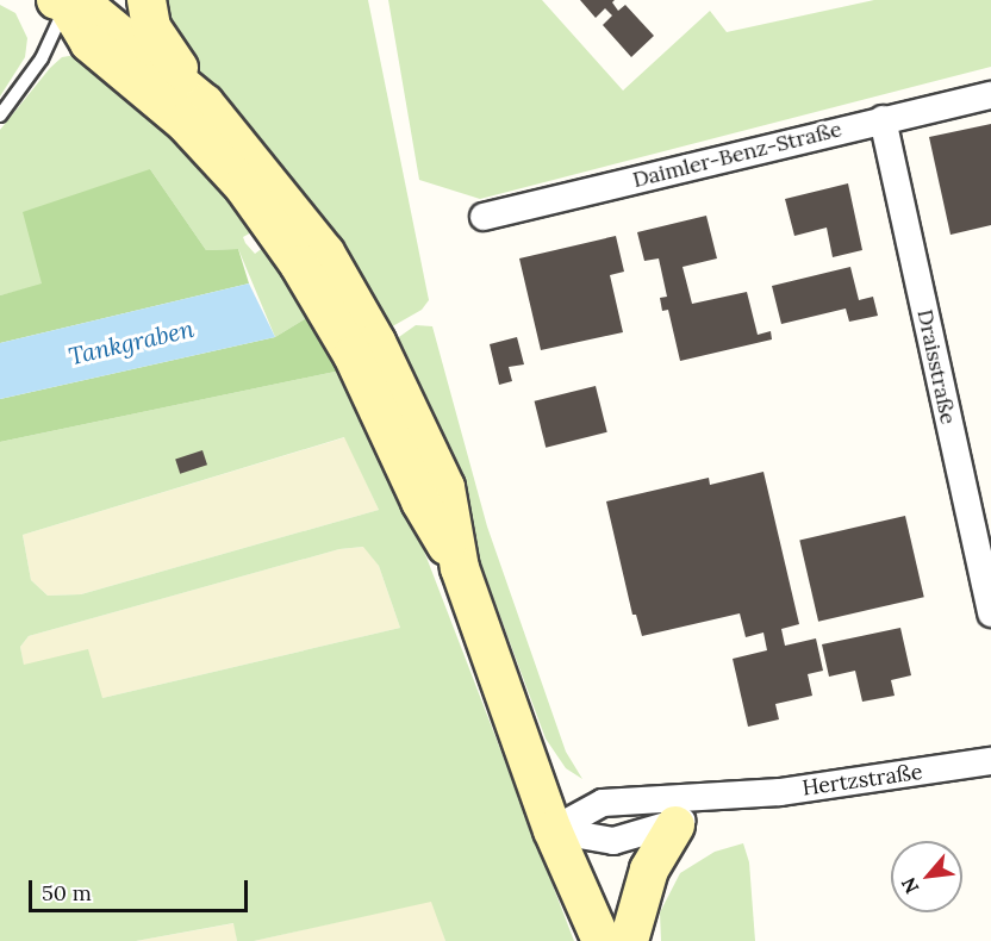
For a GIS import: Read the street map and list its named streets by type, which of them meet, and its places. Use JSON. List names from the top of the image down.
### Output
{
  "streets": {
    "street": ["Daimler-Benz-Straße", "Draisstraße", "Hertzstraße"]
  },
  "crossings": [
    ["Daimler-Benz-Straße", "Draisstraße"]
  ],
  "water": ["Tankgraben"],
  "scale_bar": "50 m",
  "north": "bottom left"
}
